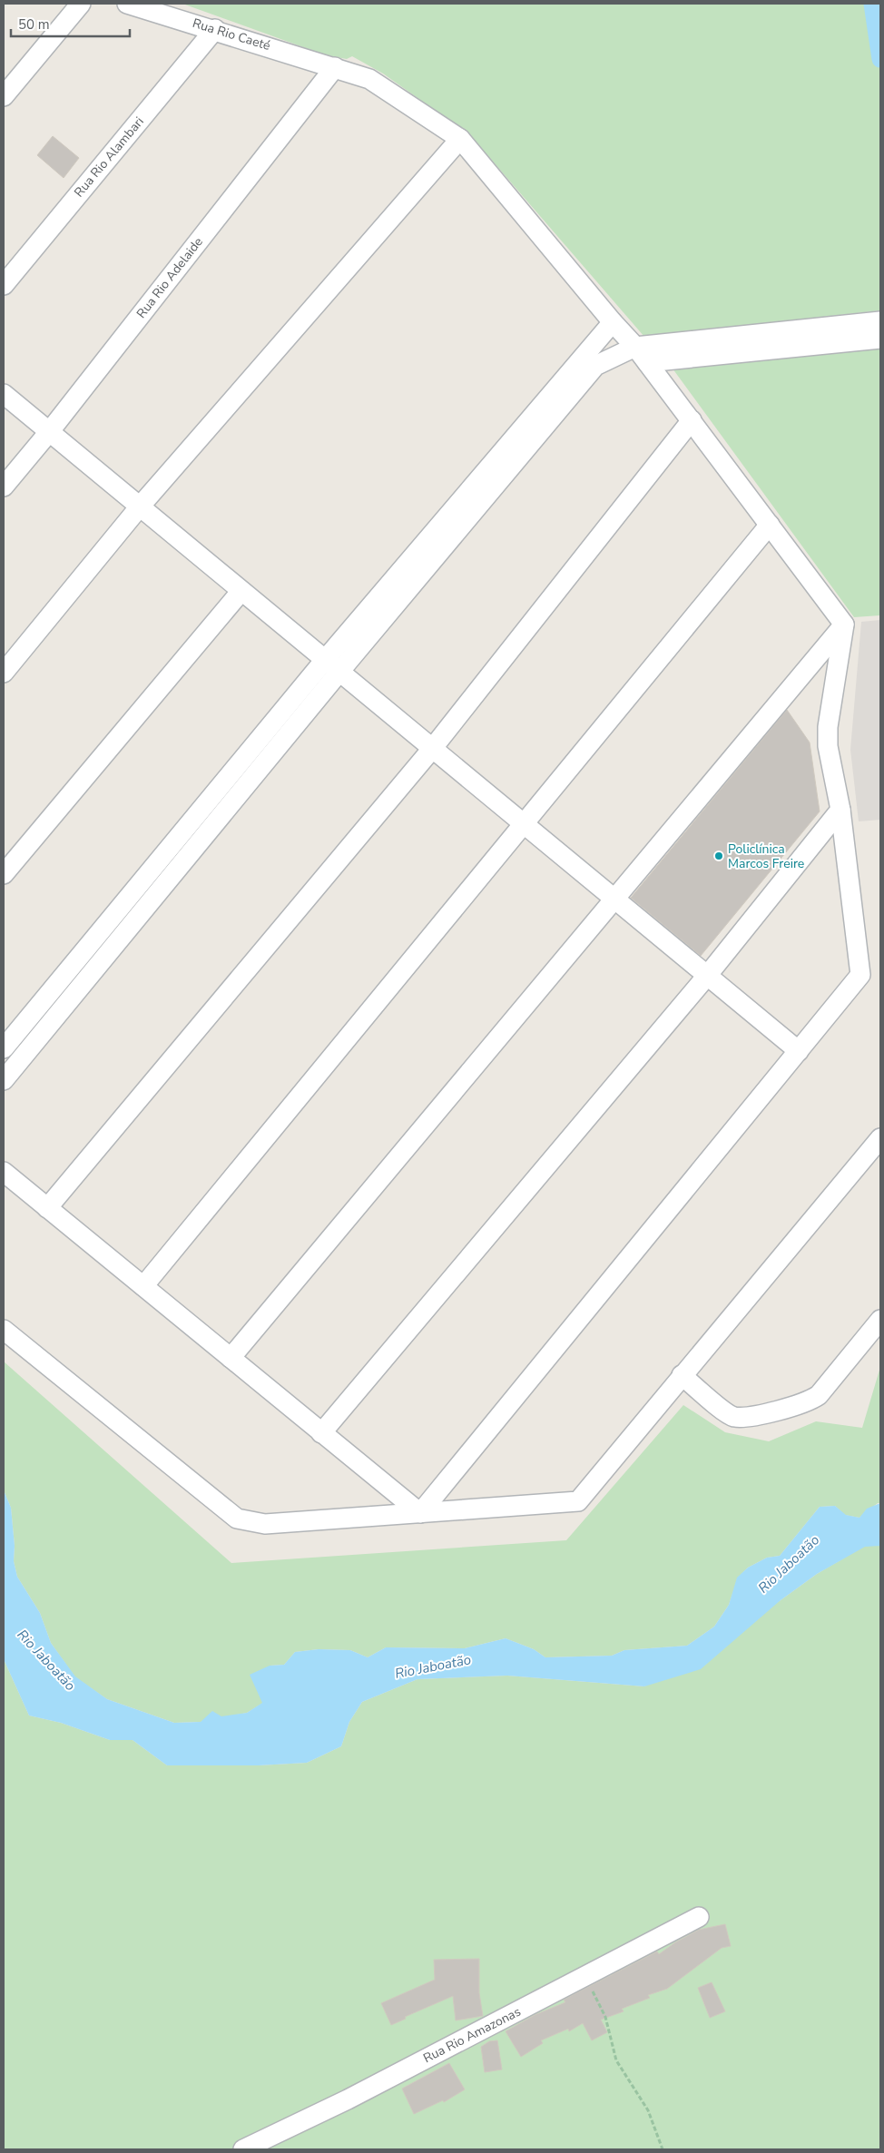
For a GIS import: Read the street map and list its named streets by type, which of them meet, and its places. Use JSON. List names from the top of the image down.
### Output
{
  "streets": {
    "street": [
      "Rua Rio Caeté",
      "Rua Rio Alambari",
      "Rua Rio Adelaide",
      "Rua Rio Amazonas"
    ]
  },
  "crossings": [
    ["Rua Rio Caeté", "Rua Rio Alambari"],
    ["Rua Rio Caeté", "Rua Rio Adelaide"]
  ],
  "water": ["Rio Jaboatão"],
  "places": ["Policlínica Marcos Freire"],
  "scale_bar": "50 m"
}
